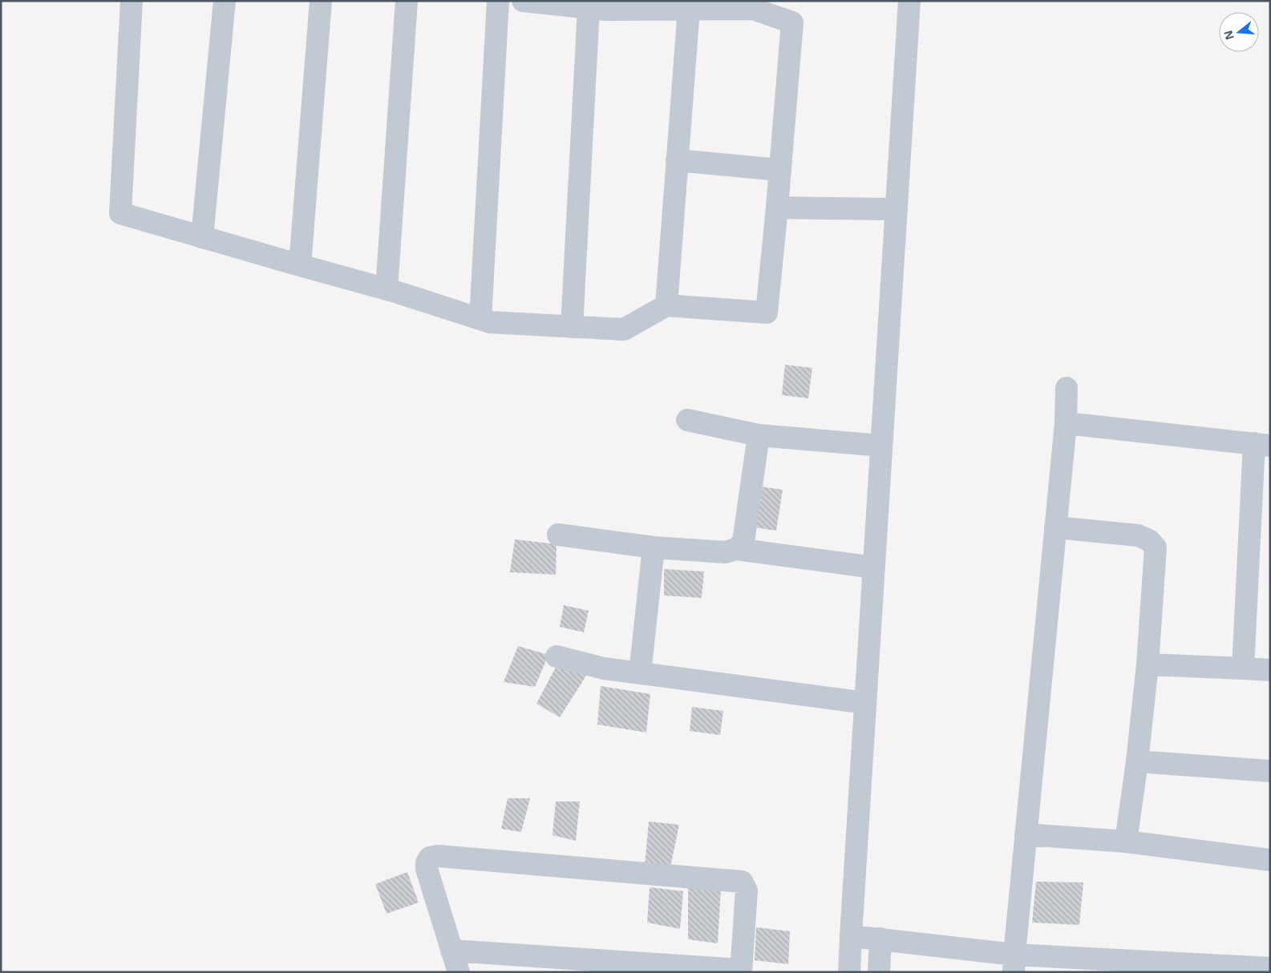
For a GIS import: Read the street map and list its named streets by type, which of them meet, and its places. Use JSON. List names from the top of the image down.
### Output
{
  "north": "left"
}
